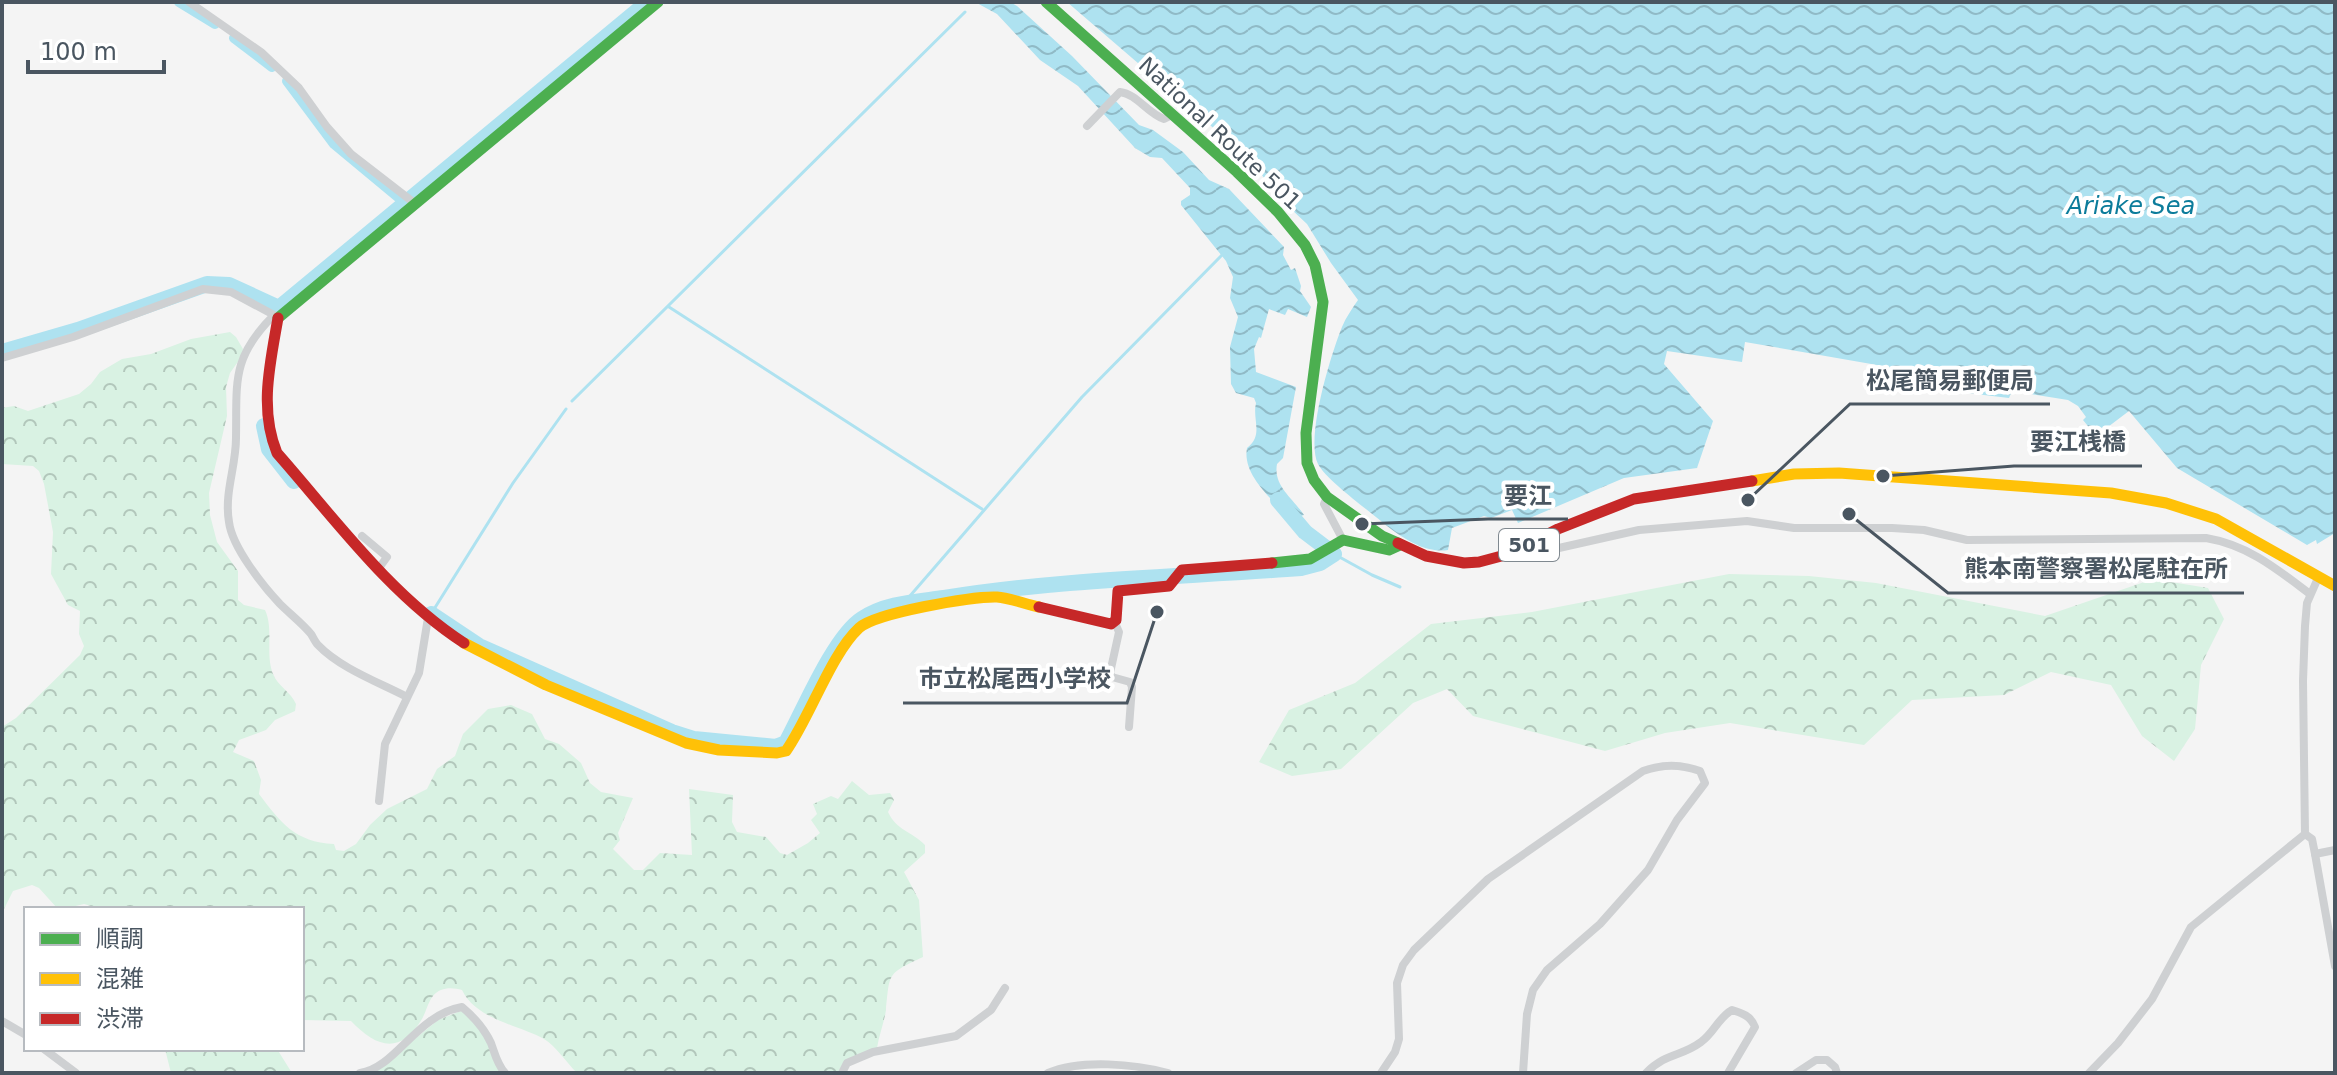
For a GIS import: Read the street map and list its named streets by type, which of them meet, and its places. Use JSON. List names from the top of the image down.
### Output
{
  "streets": {
    "main road": ["National Route 501", "501"]
  },
  "water": ["Ariake Sea"],
  "places": [
    "要江桟橋",
    "松尾簡易郵便局",
    "熊本南警察署松尾駐在所",
    "要江",
    "市立松尾西小学校"
  ],
  "legend": ["順調", "混雑", "渋滞"],
  "scale_bar": "100 m"
}
